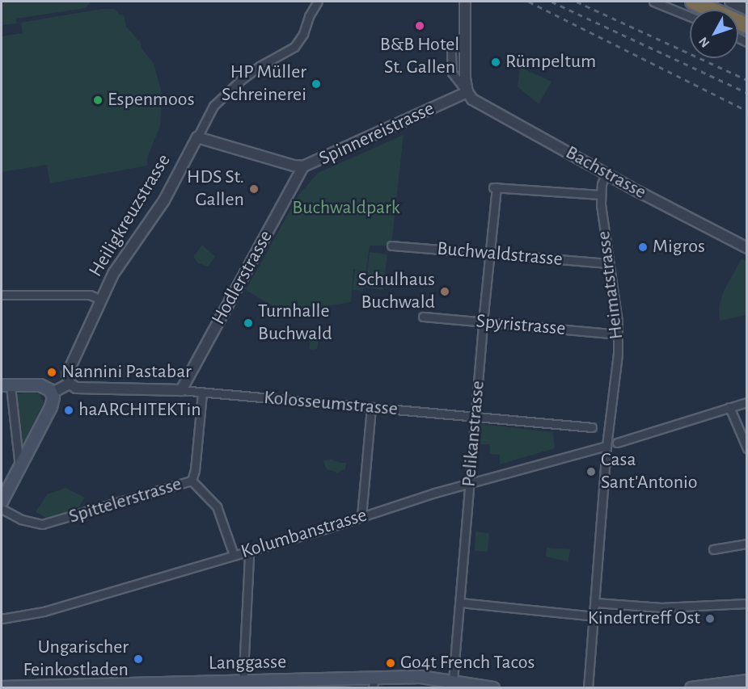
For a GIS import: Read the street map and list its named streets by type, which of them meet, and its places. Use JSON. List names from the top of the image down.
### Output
{
  "streets": {
    "main road": ["Langgasse"],
    "street": [
      "Spinnereistrasse",
      "Bachstrasse",
      "Heiligkreuzstrasse",
      "Buchwaldstrasse",
      "Hodlerstrasse",
      "Heimatstrasse",
      "Spyristrasse",
      "Kolosseumstrasse",
      "Pelikanstrasse",
      "Spittelerstrasse",
      "Kolumbanstrasse"
    ]
  },
  "crossings": [
    ["Spinnereistrasse", "Bachstrasse"],
    ["Spinnereistrasse", "Heiligkreuzstrasse"],
    ["Spinnereistrasse", "Hodlerstrasse"],
    ["Bachstrasse", "Heimatstrasse"],
    ["Heiligkreuzstrasse", "Kolosseumstrasse"],
    ["Buchwaldstrasse", "Heimatstrasse"],
    ["Buchwaldstrasse", "Pelikanstrasse"],
    ["Hodlerstrasse", "Kolosseumstrasse"],
    ["Heimatstrasse", "Spyristrasse"],
    ["Heimatstrasse", "Pelikanstrasse"],
    ["Heimatstrasse", "Kolumbanstrasse"],
    ["Spyristrasse", "Pelikanstrasse"],
    ["Kolosseumstrasse", "Pelikanstrasse"],
    ["Kolosseumstrasse", "Spittelerstrasse"],
    ["Pelikanstrasse", "Kolumbanstrasse"],
    ["Pelikanstrasse", "Langgasse"]
  ],
  "parks": ["Buchwaldpark"],
  "places": [
    "B&B Hotel St. Gallen",
    "Rümpeltum",
    "HP Müller Schreinerei",
    "Espenmoos",
    "HDS St. Gallen",
    "Migros",
    "Schulhaus Buchwald",
    "Turnhalle Buchwald",
    "Nannini Pastabar",
    "haARCHITEKTin",
    "Casa Sant'Antonio",
    "Kindertreff Ost",
    "Ungarischer Feinkostladen",
    "Go4t French Tacos"
  ],
  "north": "bottom left"
}
